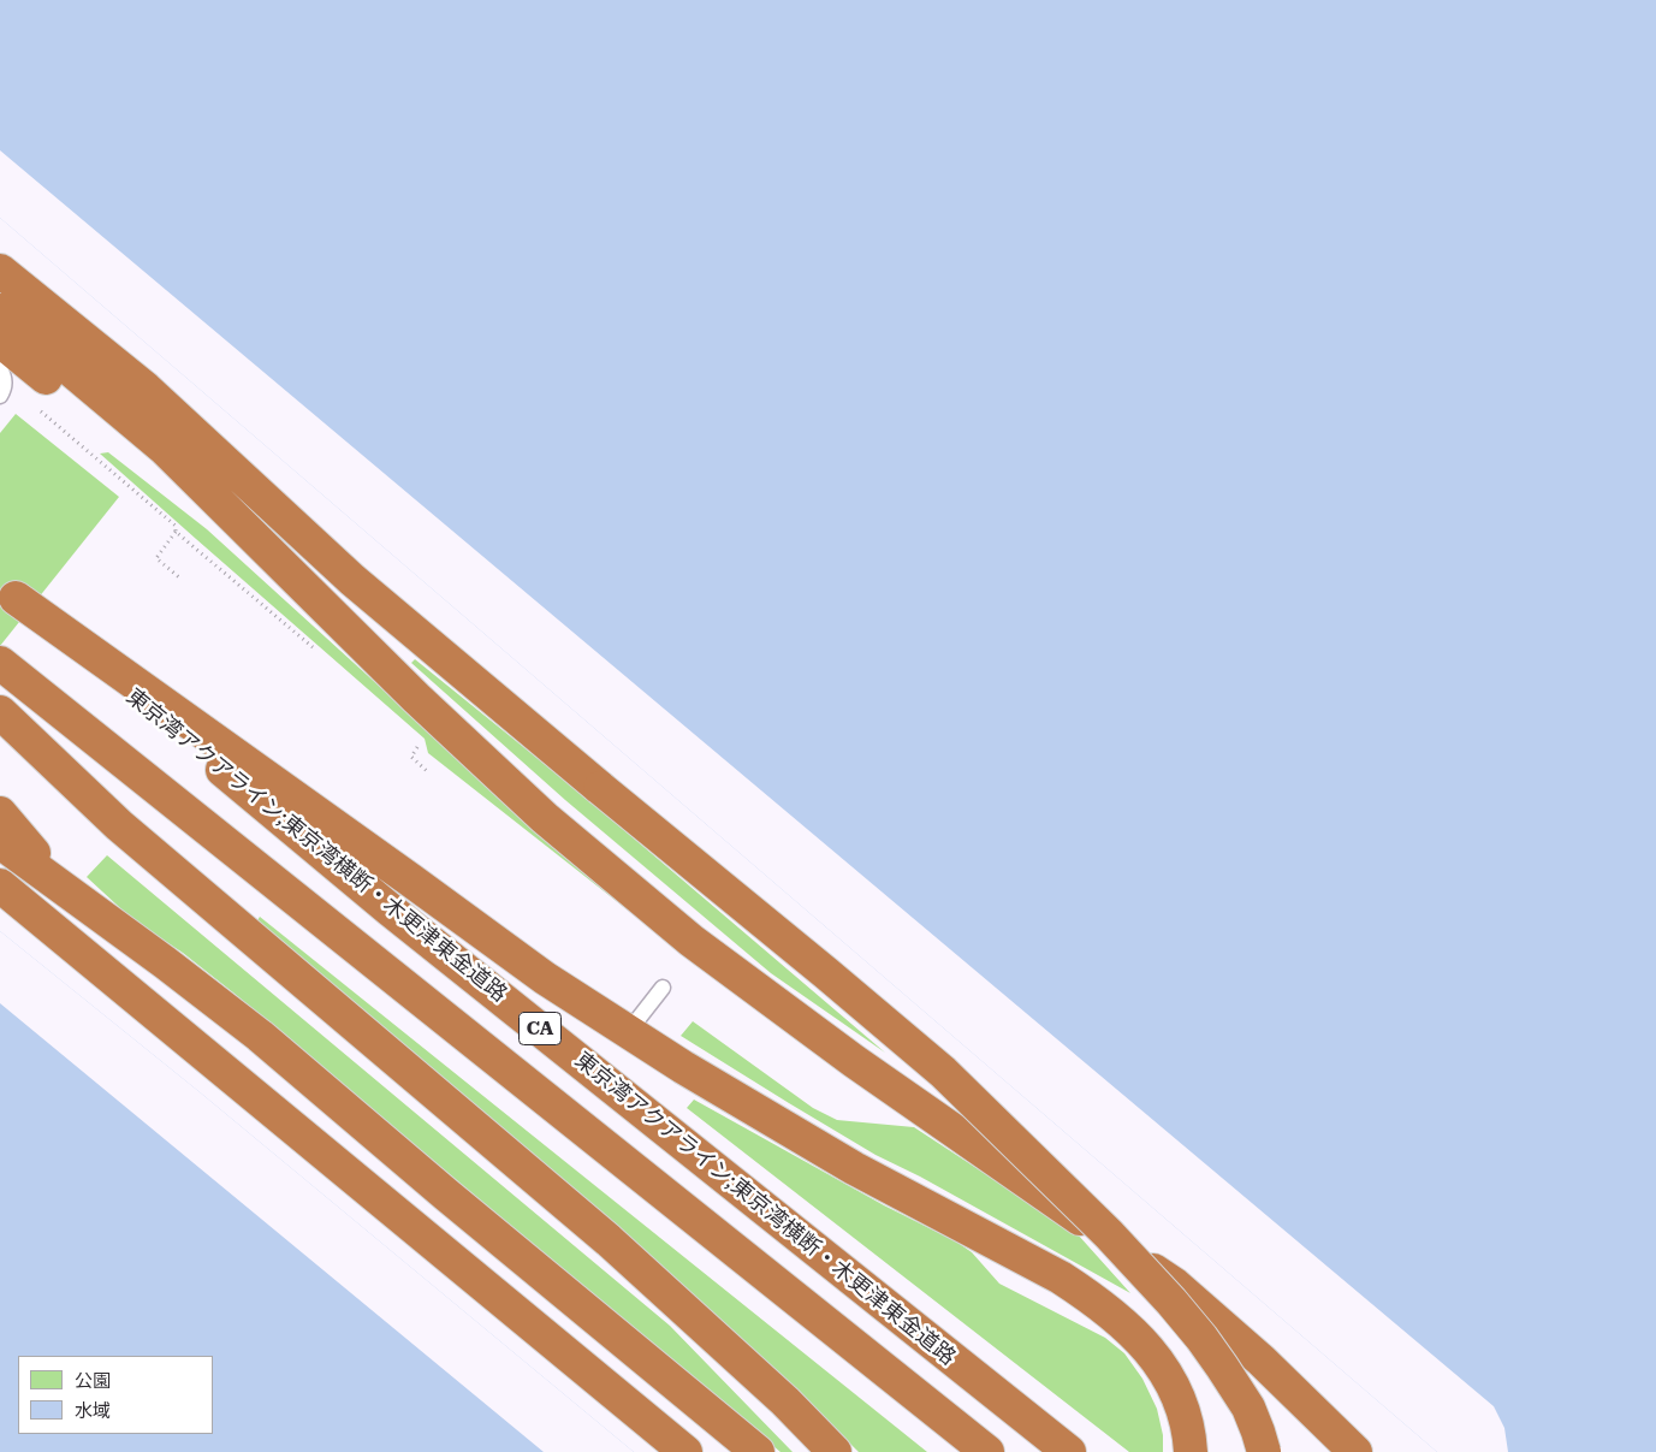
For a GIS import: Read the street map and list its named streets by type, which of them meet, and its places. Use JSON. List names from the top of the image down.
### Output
{
  "streets": {
    "highway": ["東京湾アクアライン;東京湾横断・木更津東金道路", "CA"]
  },
  "legend": ["公園", "水域"]
}
